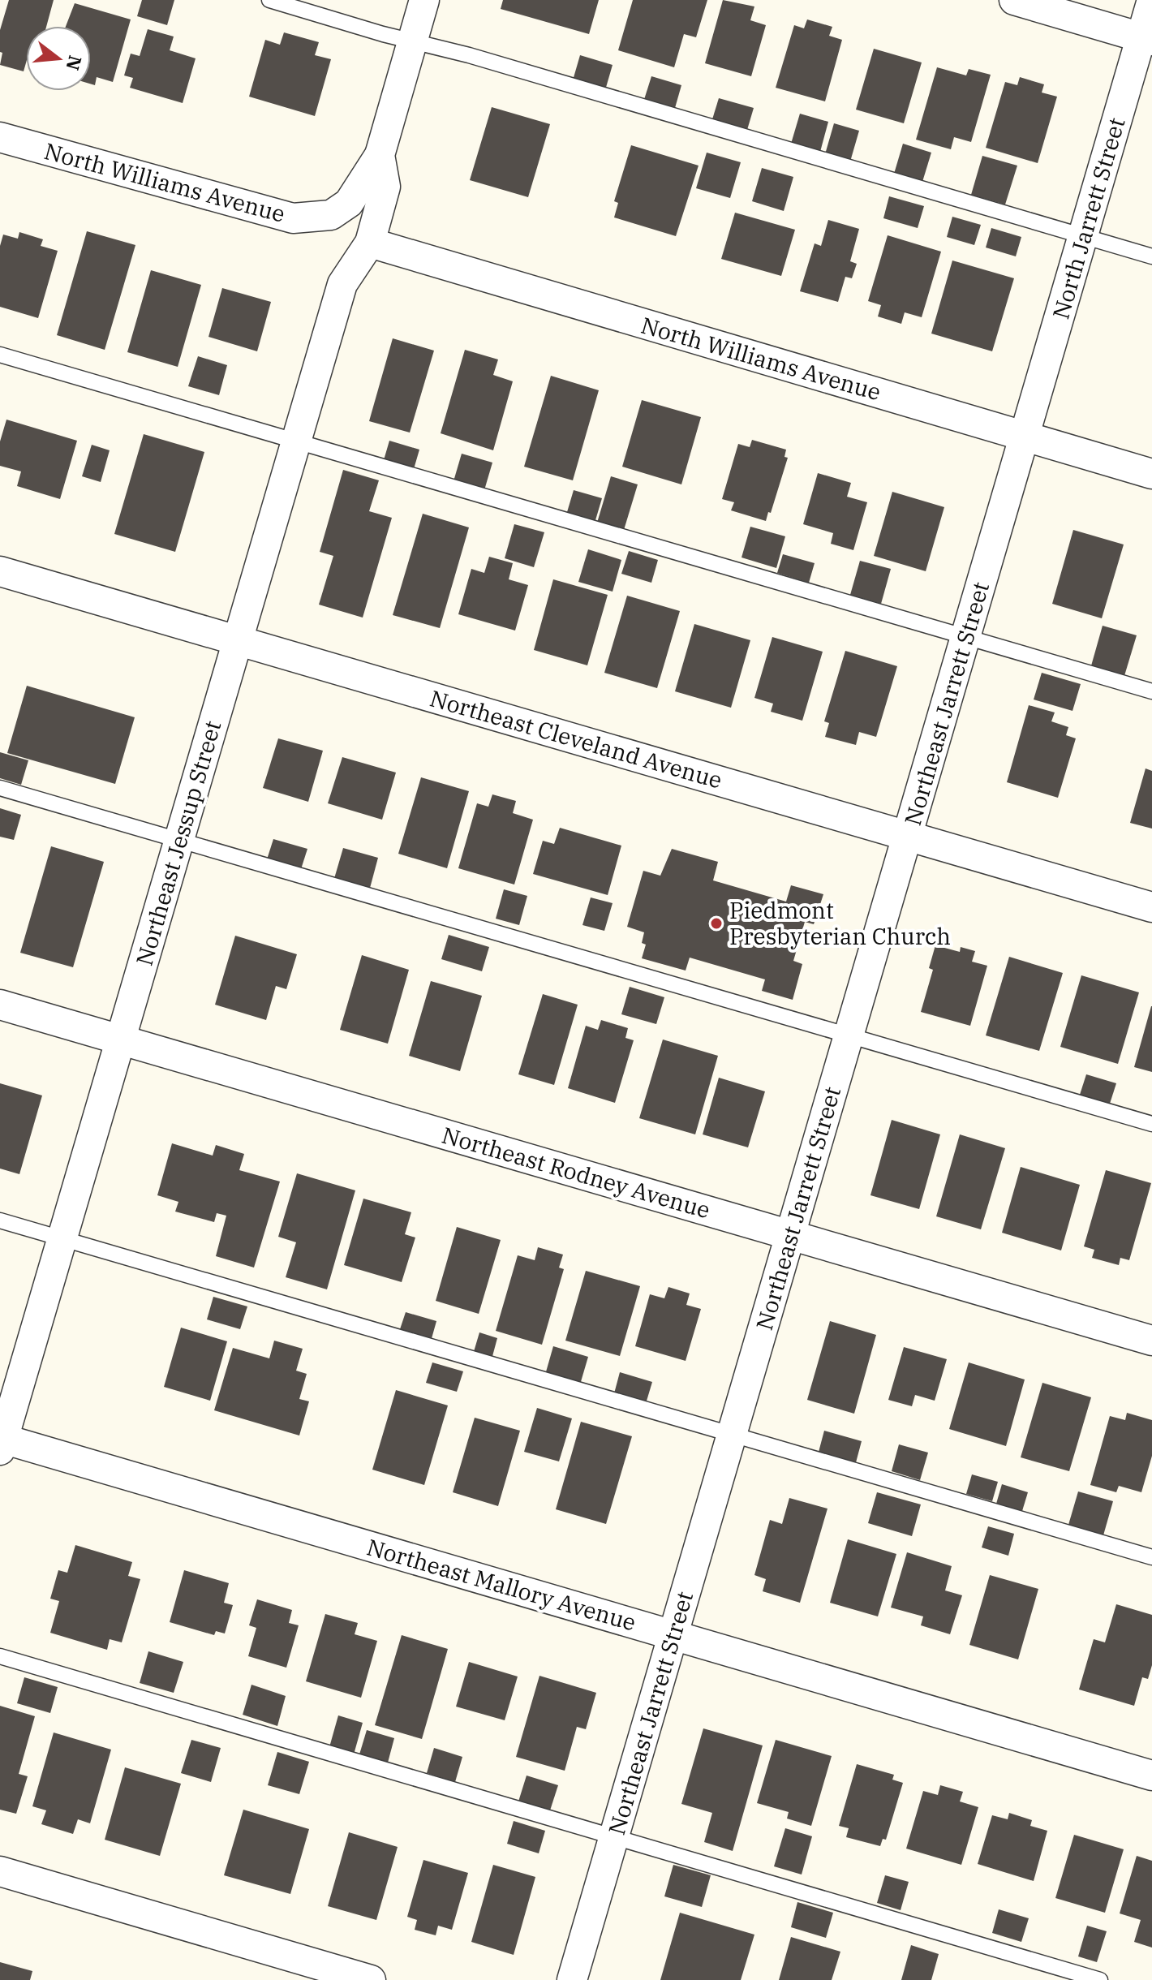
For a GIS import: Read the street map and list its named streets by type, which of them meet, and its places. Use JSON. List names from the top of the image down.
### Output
{
  "streets": {
    "street": [
      "North Williams Avenue",
      "North Jarrett Street",
      "Northeast Jarrett Street",
      "Northeast Cleveland Avenue",
      "Northeast Jessup Street",
      "Northeast Rodney Avenue",
      "Northeast Mallory Avenue"
    ]
  },
  "crossings": [
    ["North Williams Avenue", "North Jarrett Street"],
    ["North Williams Avenue", "Northeast Jarrett Street"],
    ["North Williams Avenue", "Northeast Jessup Street"],
    ["North Jarrett Street", "Northeast Jarrett Street"],
    ["Northeast Jarrett Street", "Northeast Cleveland Avenue"],
    ["Northeast Jarrett Street", "Northeast Rodney Avenue"],
    ["Northeast Jarrett Street", "Northeast Mallory Avenue"],
    ["Northeast Cleveland Avenue", "Northeast Jessup Street"],
    ["Northeast Jessup Street", "Northeast Rodney Avenue"],
    ["Northeast Jessup Street", "Northeast Mallory Avenue"]
  ],
  "places": ["Piedmont Presbyterian Church"],
  "north": "right"
}
